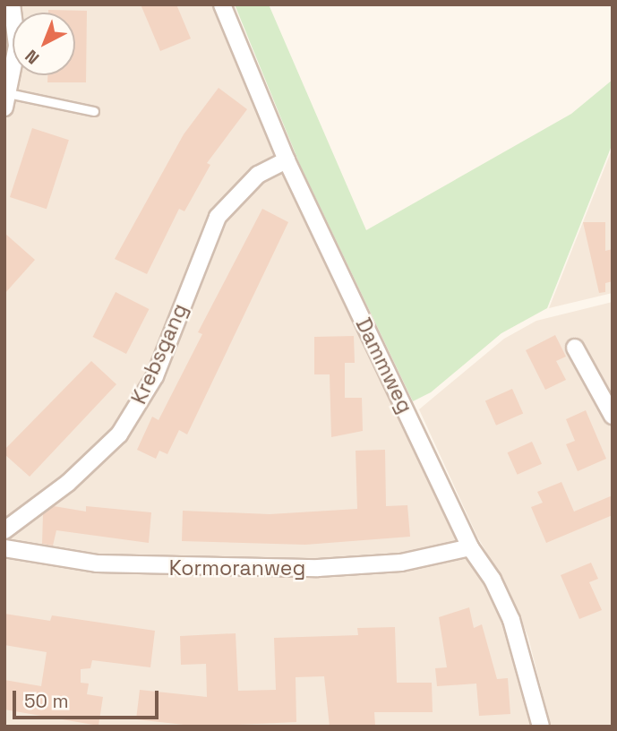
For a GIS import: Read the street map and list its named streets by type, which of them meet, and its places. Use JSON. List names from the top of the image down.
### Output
{
  "streets": {
    "street": ["Krebsgang", "Dammweg", "Kormoranweg"]
  },
  "crossings": [
    ["Krebsgang", "Dammweg"],
    ["Dammweg", "Kormoranweg"]
  ],
  "scale_bar": "50 m",
  "north": "bottom left"
}
